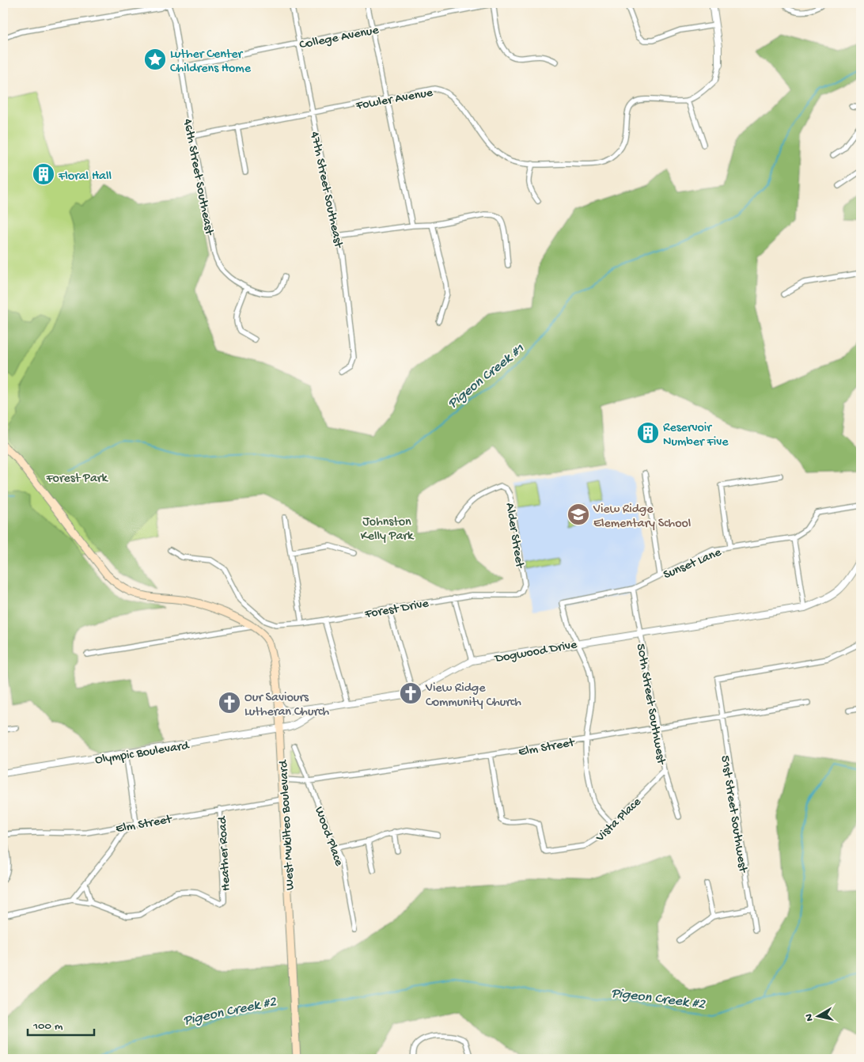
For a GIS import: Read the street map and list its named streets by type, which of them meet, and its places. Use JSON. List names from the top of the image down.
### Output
{
  "streets": {
    "main road": ["West Mukilteo Boulevard"],
    "street": [
      "College Avenue",
      "Fowler Avenue",
      "46th Street Southeast",
      "47th Street Southeast",
      "Alder Street",
      "Sunset Lane",
      "Forest Drive",
      "Dogwood Drive",
      "50th Street Southwest",
      "Elm Street",
      "Olympic Boulevard",
      "51st Street Southwest",
      "Vista Place",
      "Wood Place",
      "Heather Road"
    ]
  },
  "crossings": [
    ["College Avenue", "46th Street Southeast"],
    ["College Avenue", "47th Street Southeast"],
    ["Fowler Avenue", "46th Street Southeast"],
    ["Fowler Avenue", "47th Street Southeast"],
    ["Alder Street", "Forest Drive"],
    ["Sunset Lane", "Dogwood Drive"],
    ["Sunset Lane", "50th Street Southwest"],
    ["Dogwood Drive", "50th Street Southwest"],
    ["Dogwood Drive", "Olympic Boulevard"],
    ["Dogwood Drive", "West Mukilteo Boulevard"],
    ["50th Street Southwest", "Elm Street"],
    ["50th Street Southwest", "Vista Place"],
    ["Elm Street", "51st Street Southwest"],
    ["Elm Street", "Vista Place"],
    ["Elm Street", "West Mukilteo Boulevard"],
    ["Elm Street", "Wood Place"],
    ["Elm Street", "Heather Road"],
    ["Olympic Boulevard", "West Mukilteo Boulevard"]
  ],
  "water": ["Pigeon Creek #1", "Pigeon Creek #2"],
  "parks": ["Forest Park", "Johnston Kelly Park"],
  "places": {
    "place": ["Luther Center Childrens Home"],
    "building": ["Floral Hall", "Reservoir Number Five"],
    "school or university": ["View Ridge Elementary School"],
    "church": ["View Ridge Community Church", "Our Saviours Lutheran Church"]
  },
  "scale_bar": "100 m",
  "north": "left"
}
